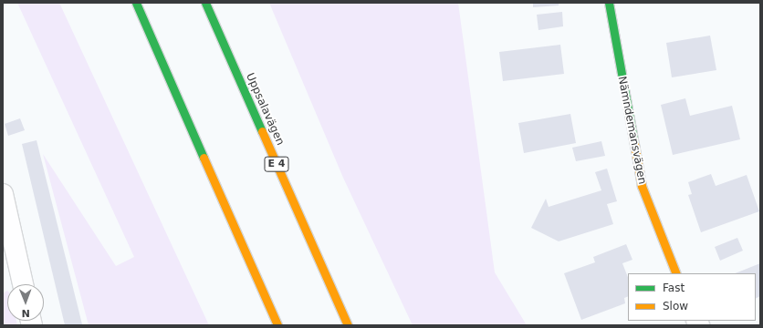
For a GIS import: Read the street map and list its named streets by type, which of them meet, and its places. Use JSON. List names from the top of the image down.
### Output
{
  "streets": {
    "main road": ["Uppsalavägen", "Nämndemansvägen", "E 4"]
  },
  "legend": ["Fast", "Slow"],
  "north": "bottom"
}
